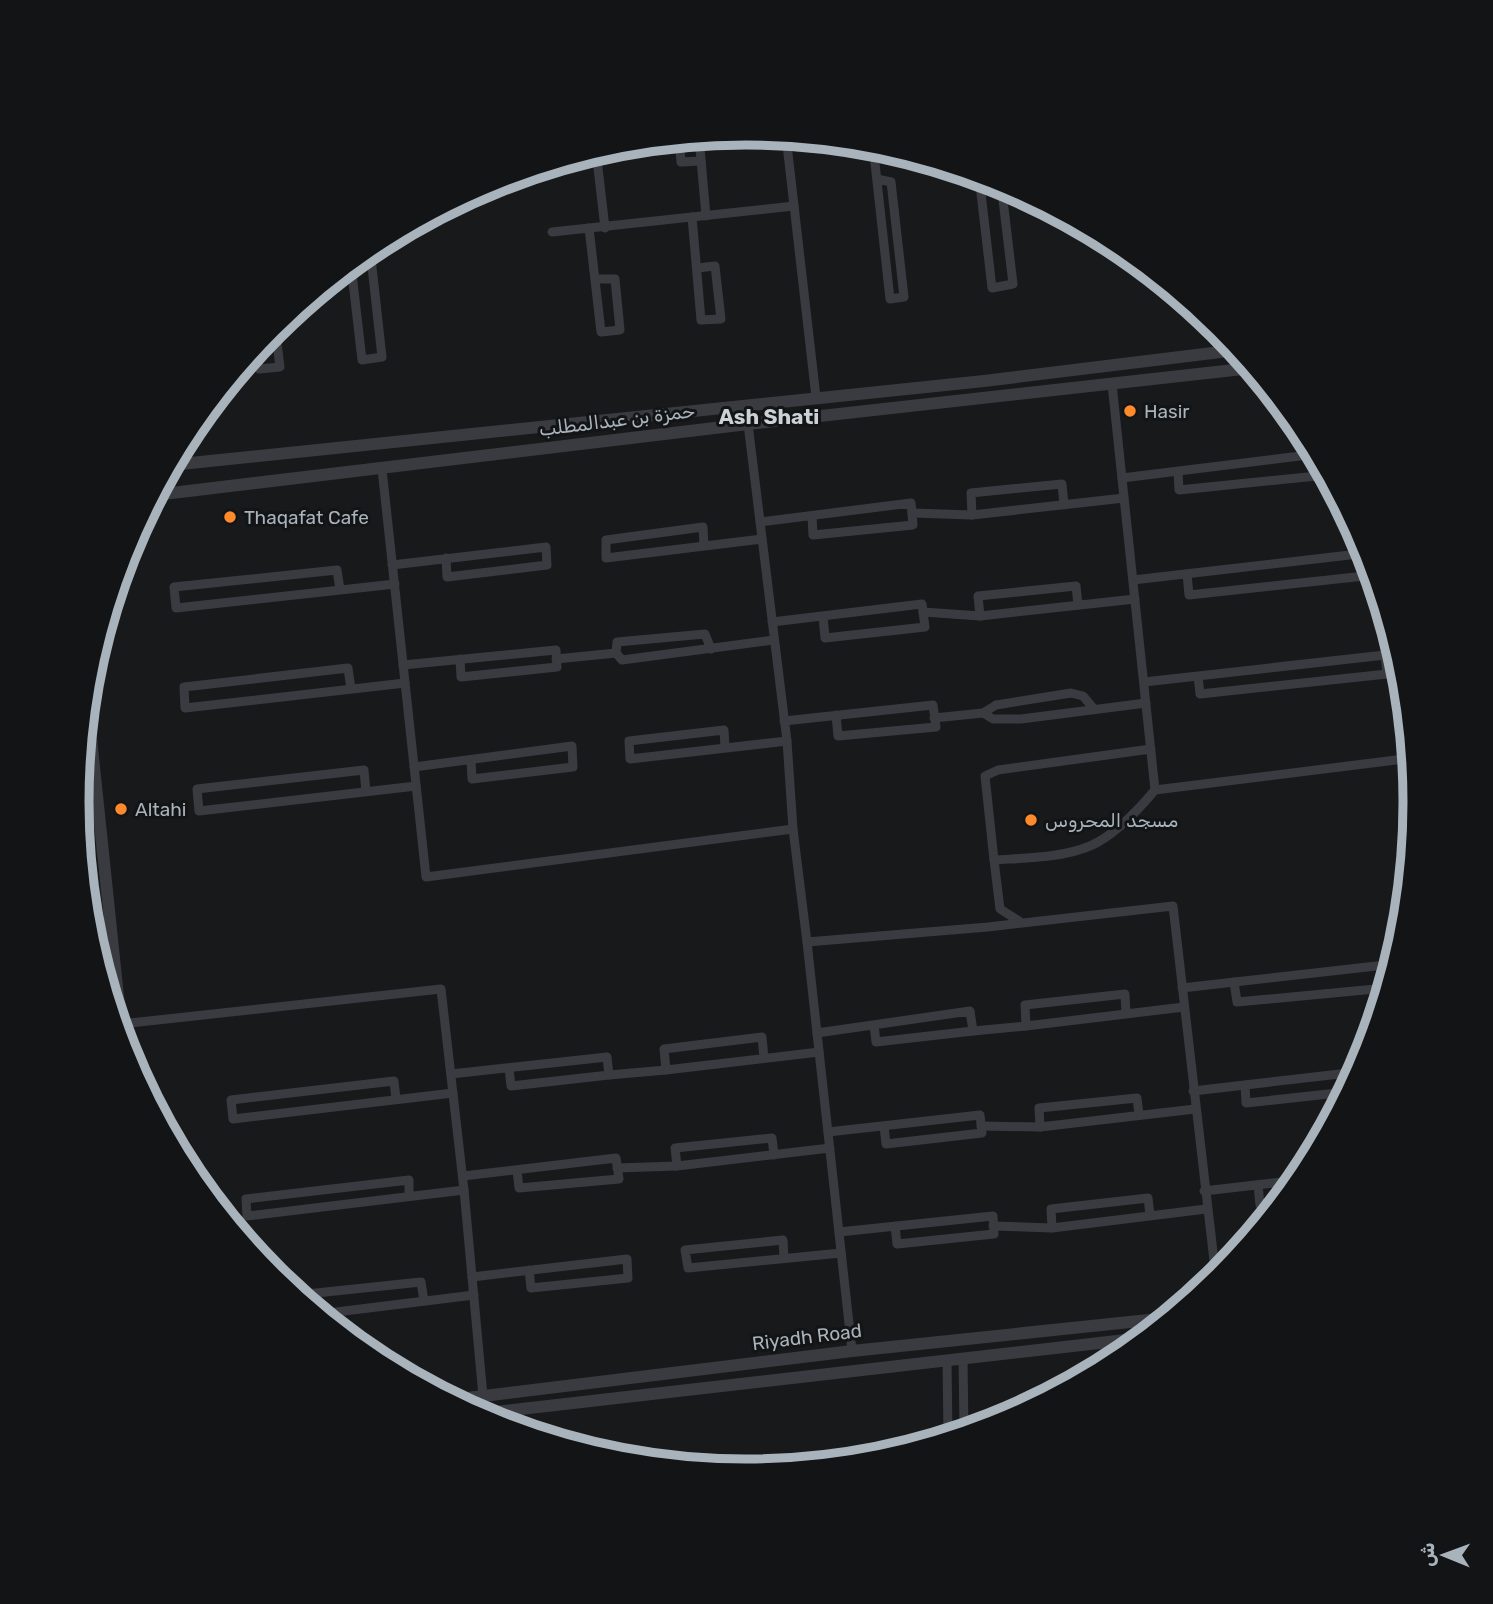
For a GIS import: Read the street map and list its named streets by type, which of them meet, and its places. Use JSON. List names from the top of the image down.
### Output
{
  "streets": {
    "street": ["حمزة بن عبدالمطلب", "Riyadh Road"]
  },
  "districts": ["Ash Shati"],
  "places": [
    "Hasir",
    "Thaqafat Cafe",
    "Altahi",
    "مسجد المحروس"
  ],
  "north": "left"
}
